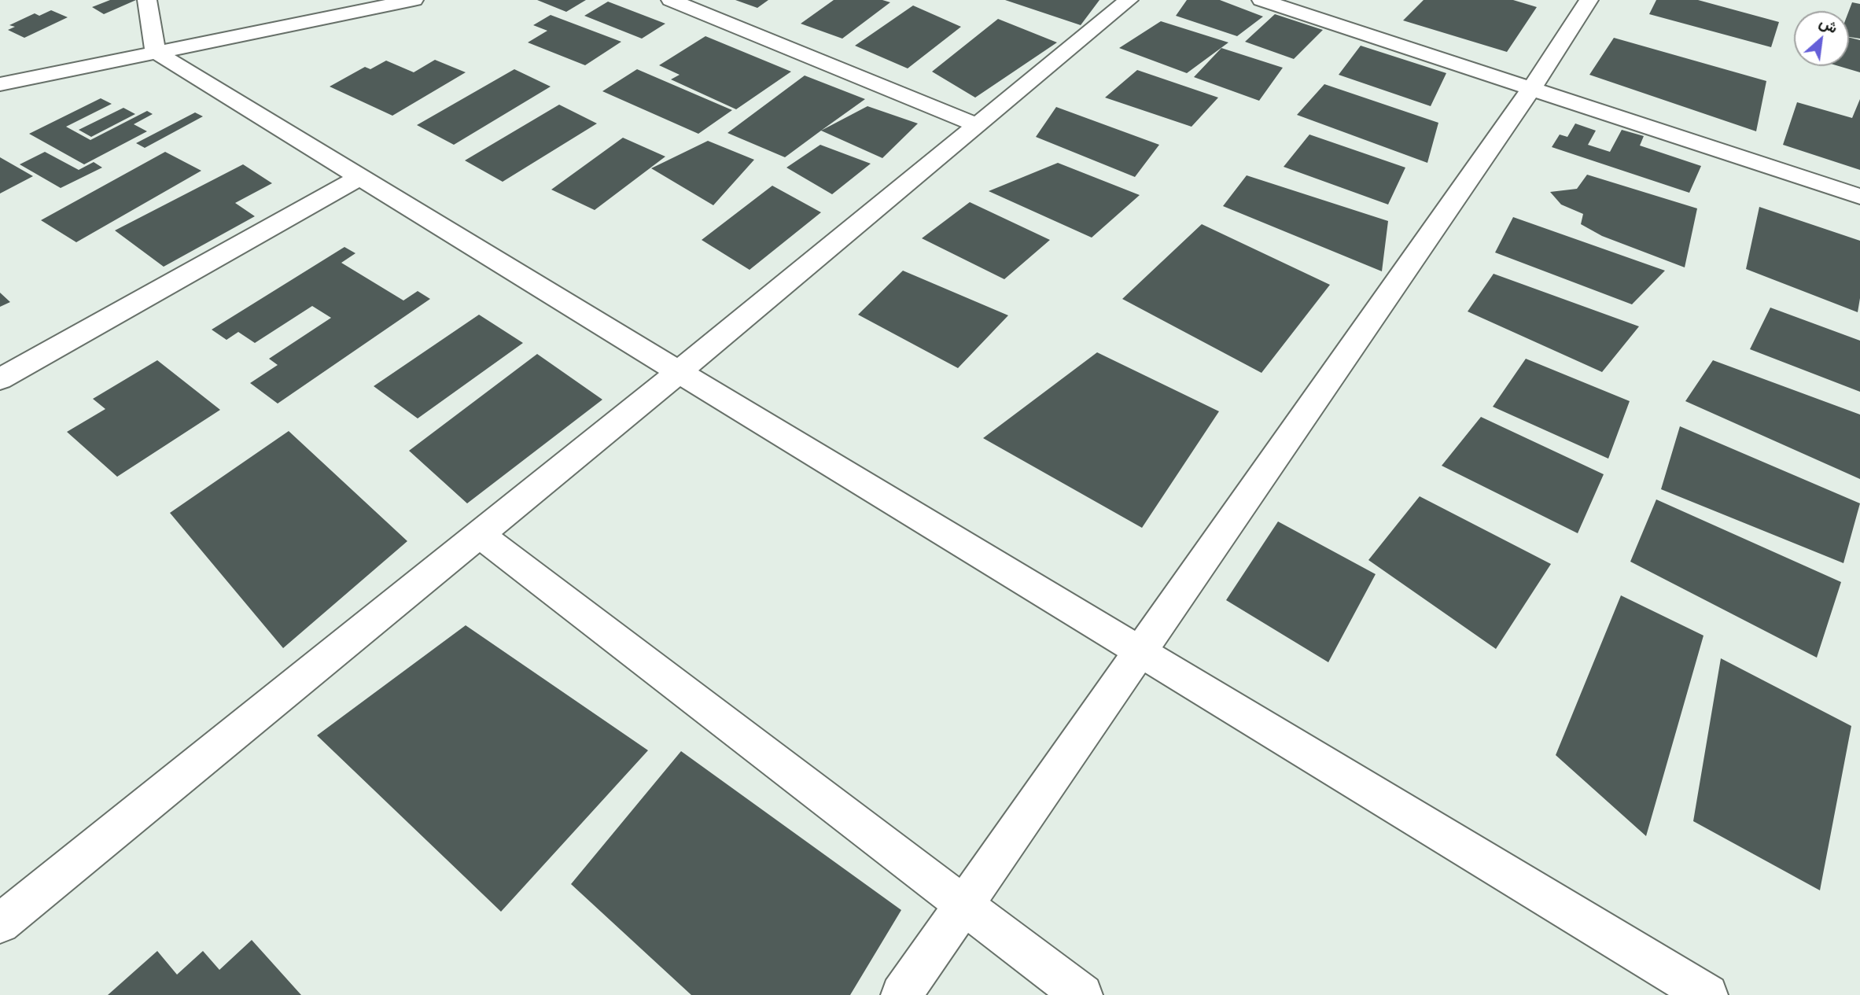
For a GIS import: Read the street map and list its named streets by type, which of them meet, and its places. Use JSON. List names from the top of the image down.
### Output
{
  "north": "top right"
}
